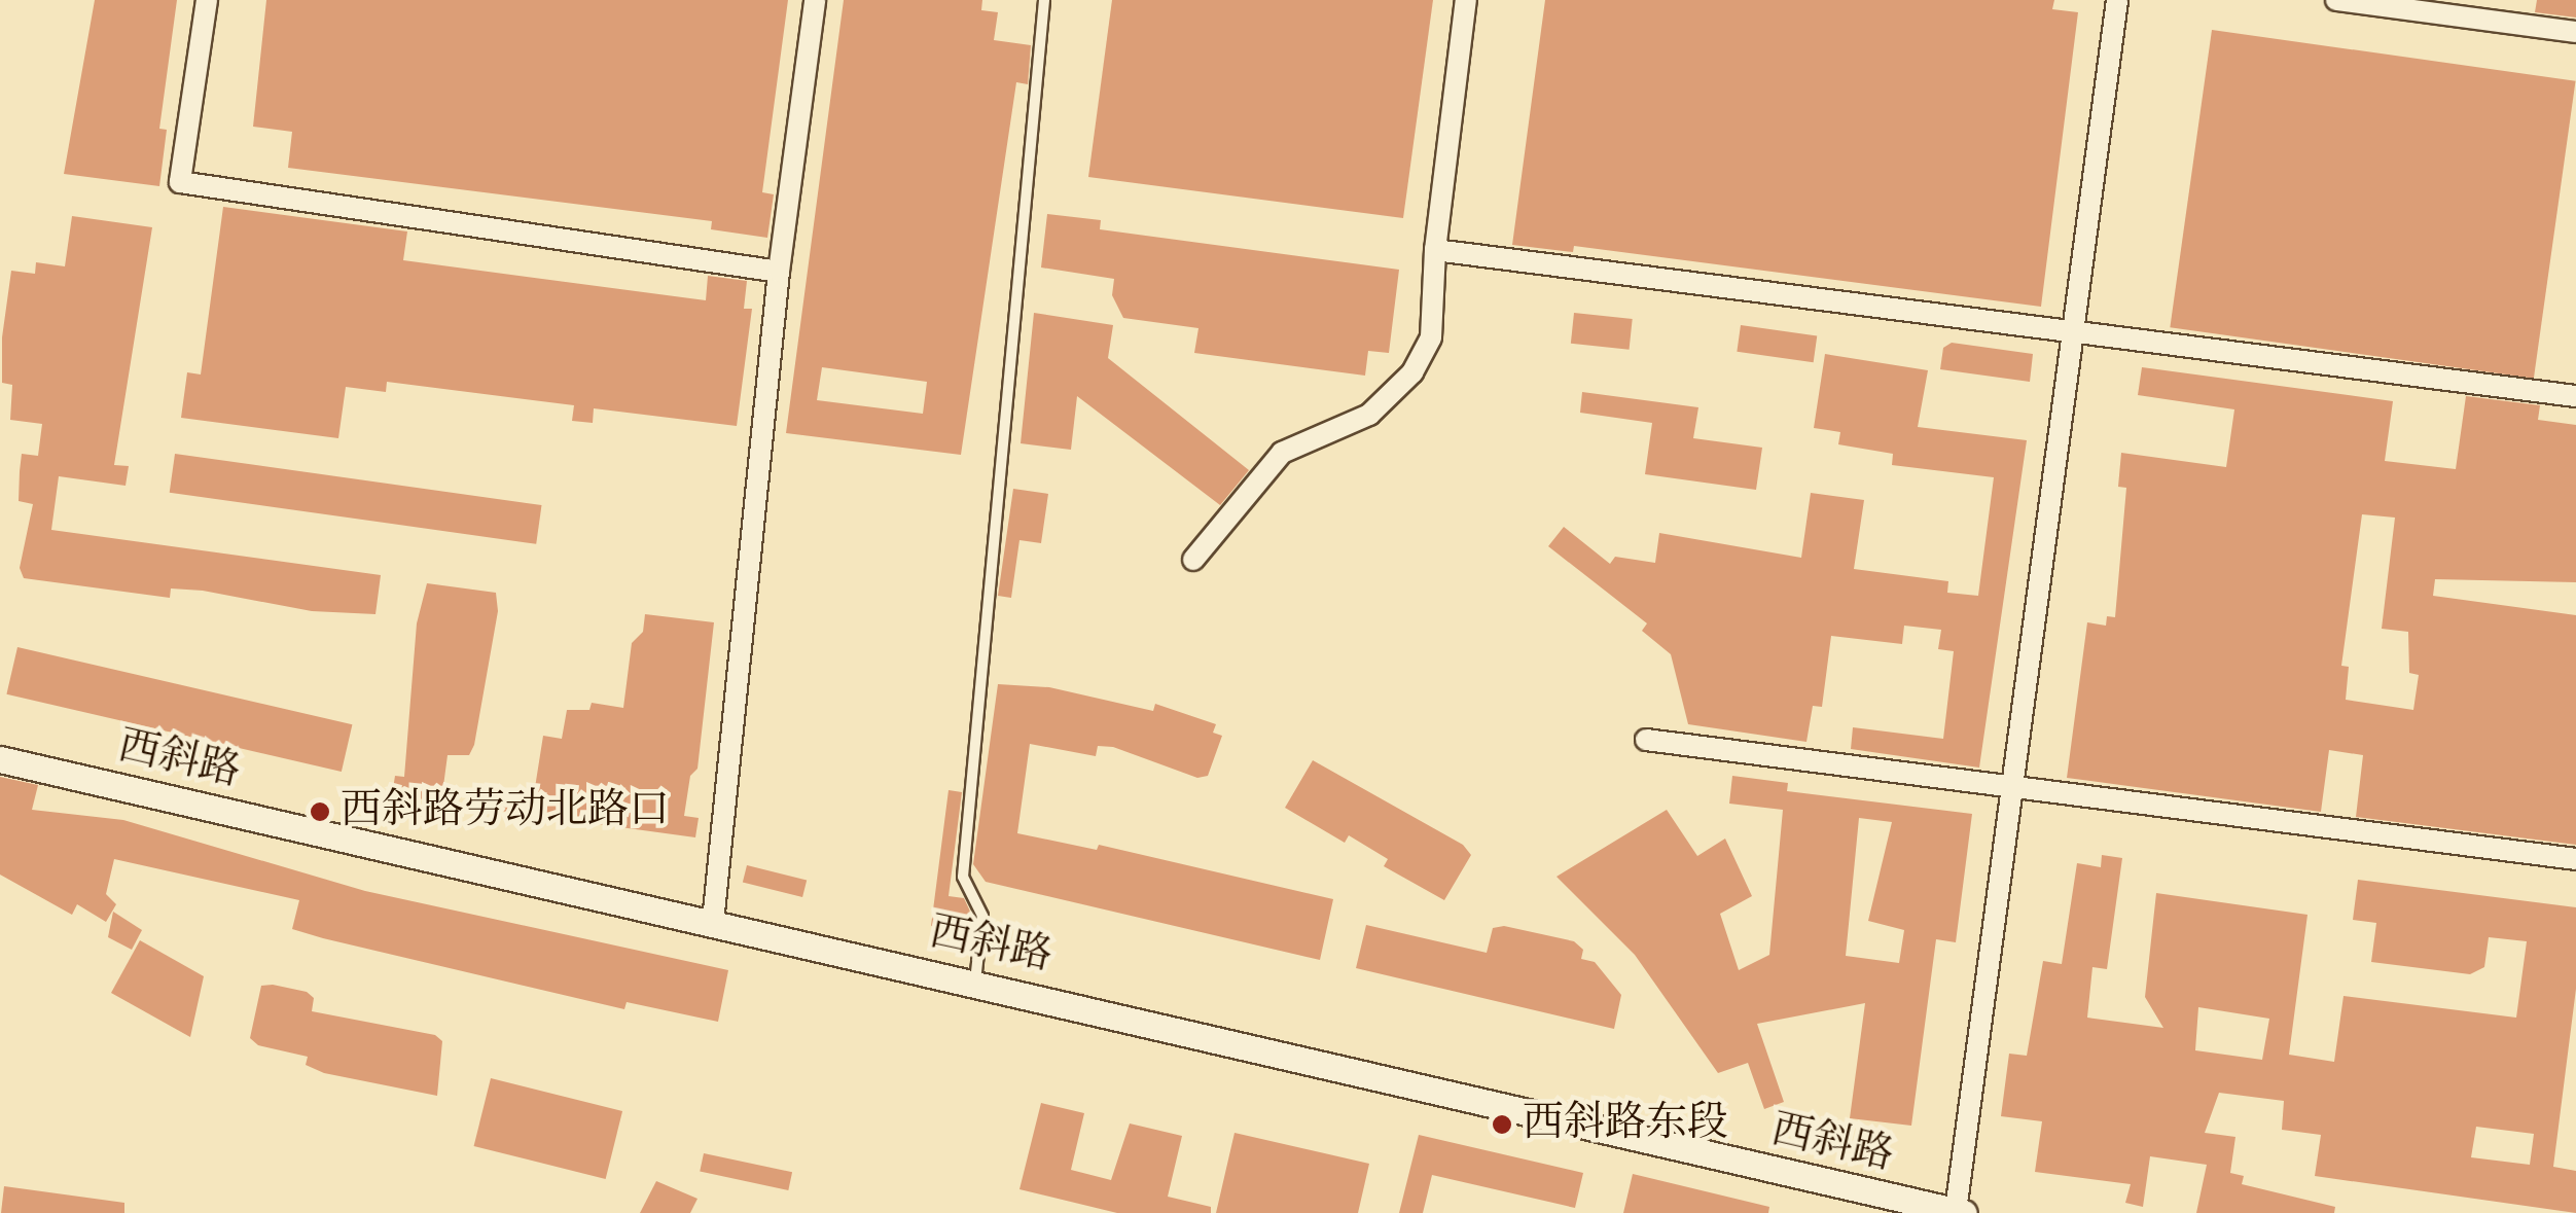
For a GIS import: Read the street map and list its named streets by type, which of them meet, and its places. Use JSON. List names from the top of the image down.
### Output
{
  "streets": {
    "street": ["西斜路"]
  },
  "places": ["西斜路劳动北路口", "西斜路东段"]
}
